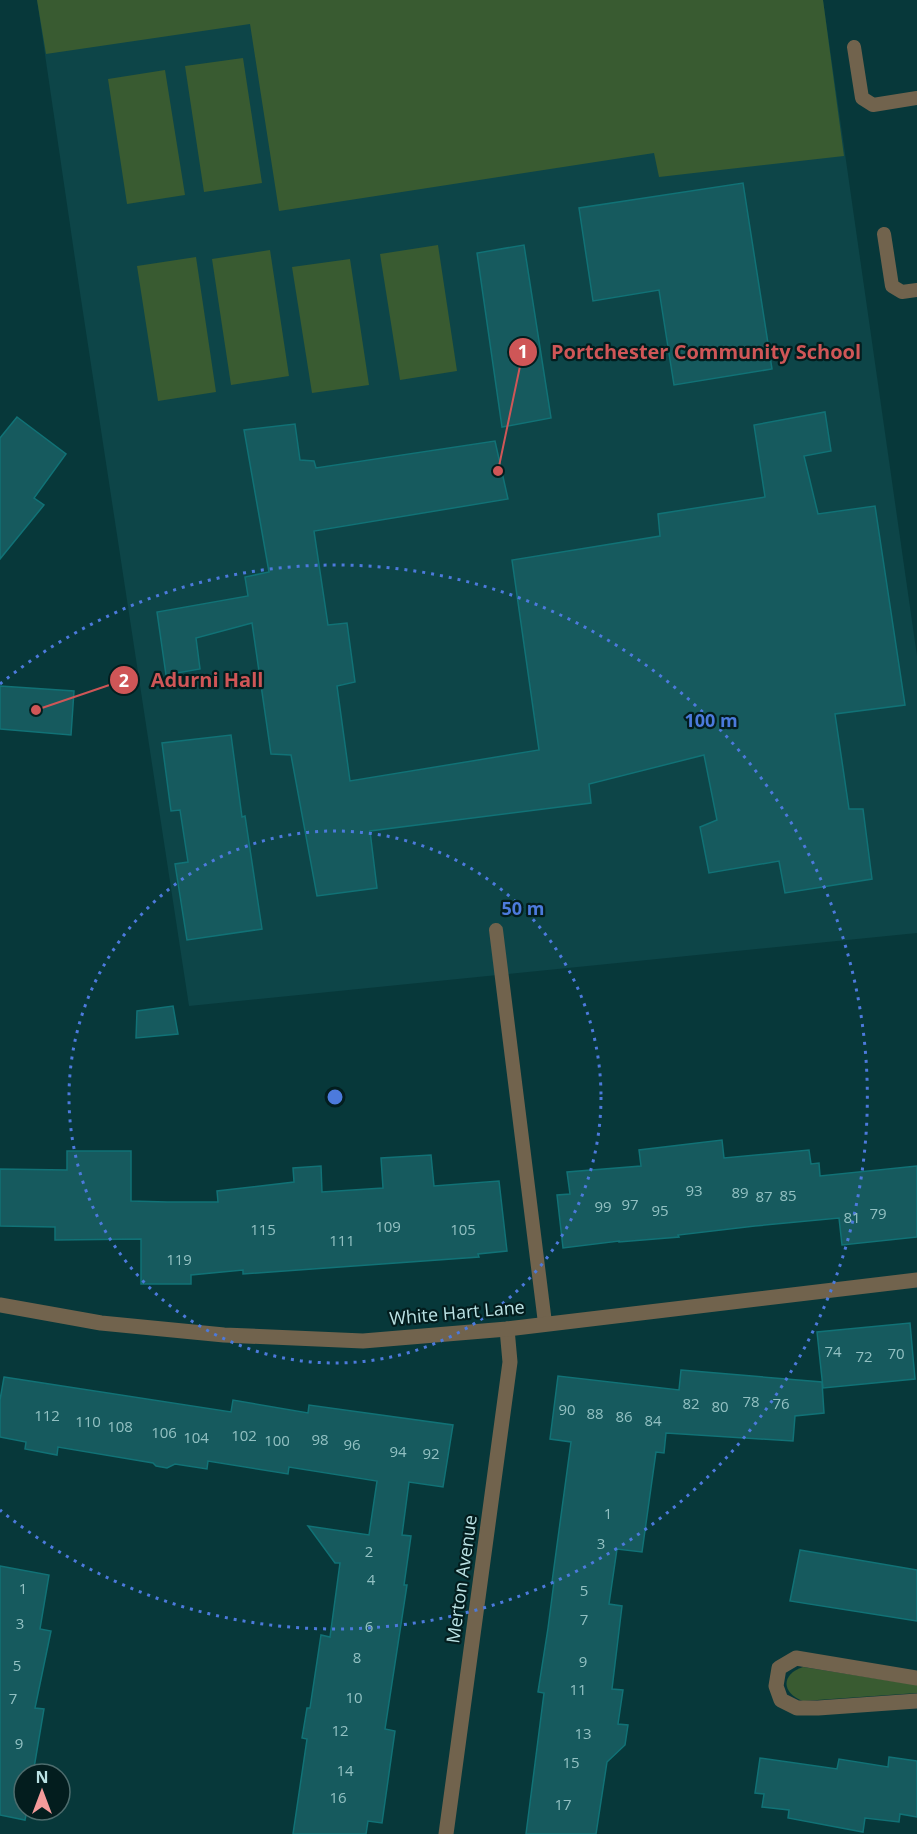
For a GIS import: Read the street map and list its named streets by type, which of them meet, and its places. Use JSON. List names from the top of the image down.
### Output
{
  "streets": {
    "street": ["White Hart Lane", "Merton Avenue"]
  },
  "crossings": [
    ["White Hart Lane", "Merton Avenue"]
  ],
  "places": ["Portchester Community School", "Adurni Hall"],
  "house_numbers": [
    "93",
    "89",
    "85",
    "87",
    "97",
    "99",
    "95",
    "79",
    "81",
    "109",
    "115",
    "105",
    "111",
    "119",
    "74",
    "70",
    "72",
    "78",
    "82",
    "76",
    "80",
    "90",
    "88",
    "112",
    "86",
    "84",
    "110",
    "108",
    "106",
    "102",
    "104",
    "98",
    "100",
    "96",
    "94",
    "92",
    "1",
    "3",
    "2",
    "4",
    "1",
    "5",
    "7",
    "3",
    "6",
    "8",
    "9",
    "5",
    "11",
    "10",
    "7",
    "12",
    "13",
    "9",
    "15",
    "14",
    "16",
    "17"
  ],
  "north": "top",
  "rings": ["100 m", "50 m"]
}
